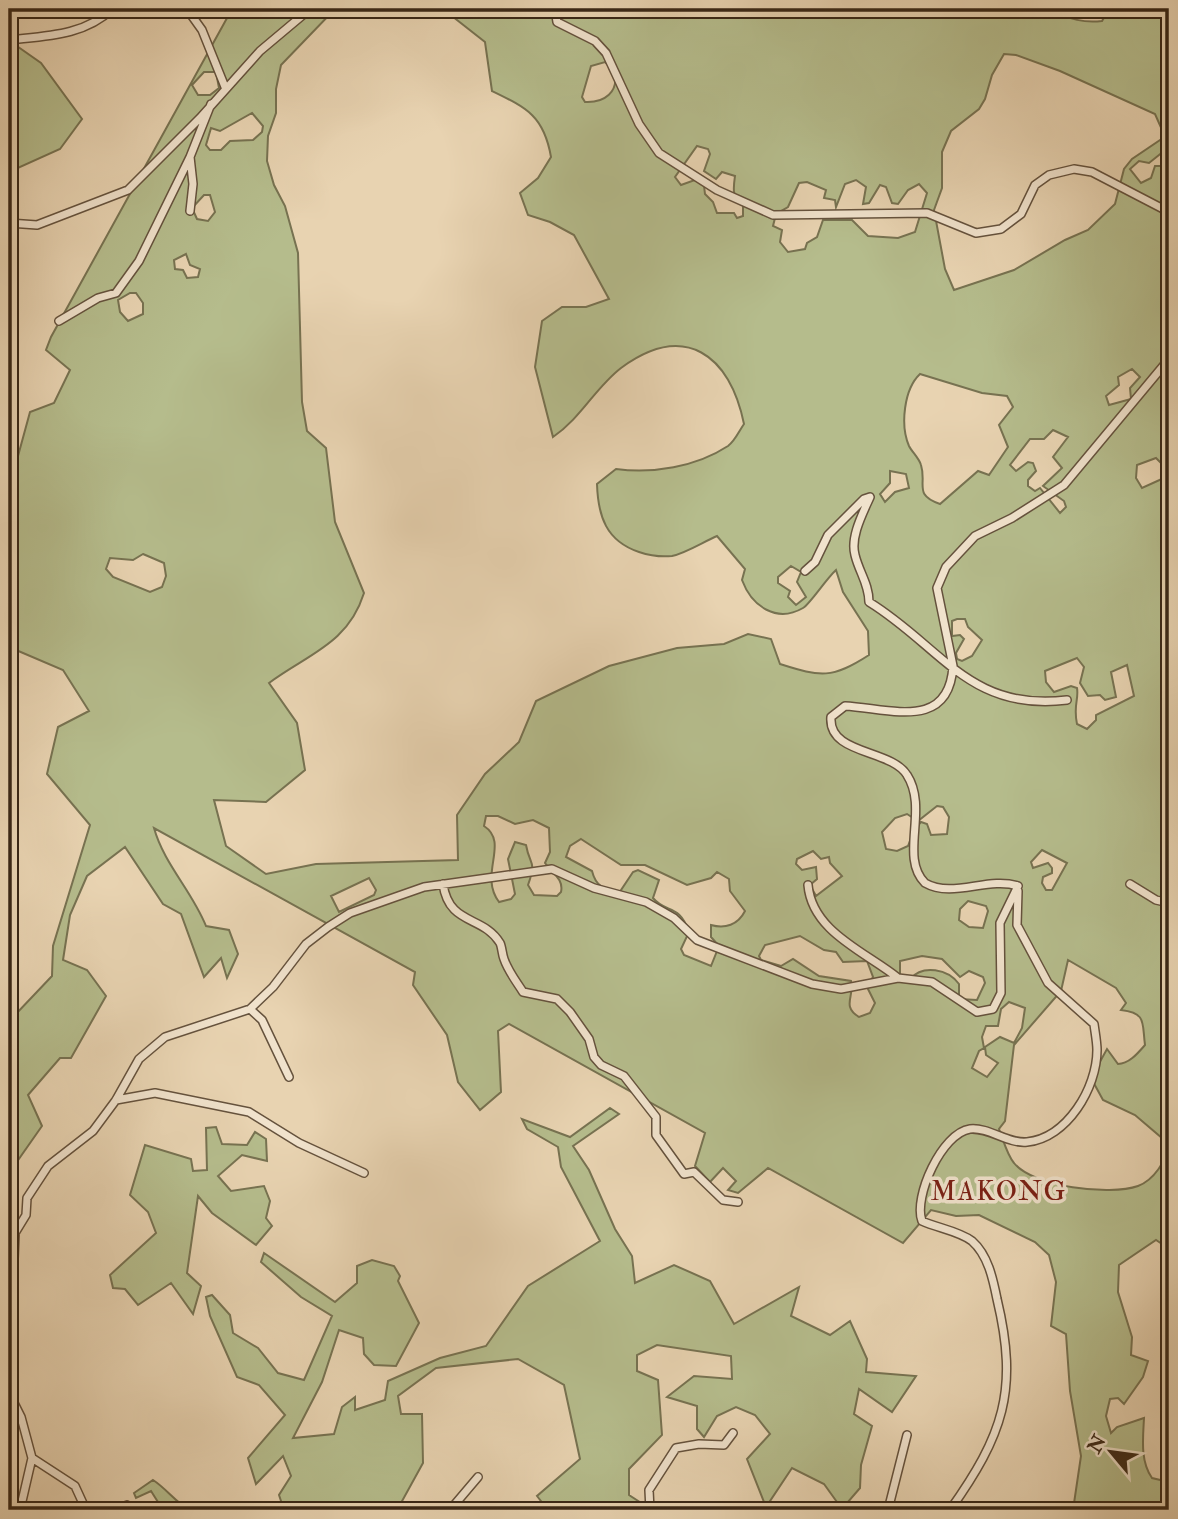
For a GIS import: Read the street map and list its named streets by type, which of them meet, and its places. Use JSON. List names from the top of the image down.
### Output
{
  "districts": ["MAKONG"],
  "north": "top left"
}
